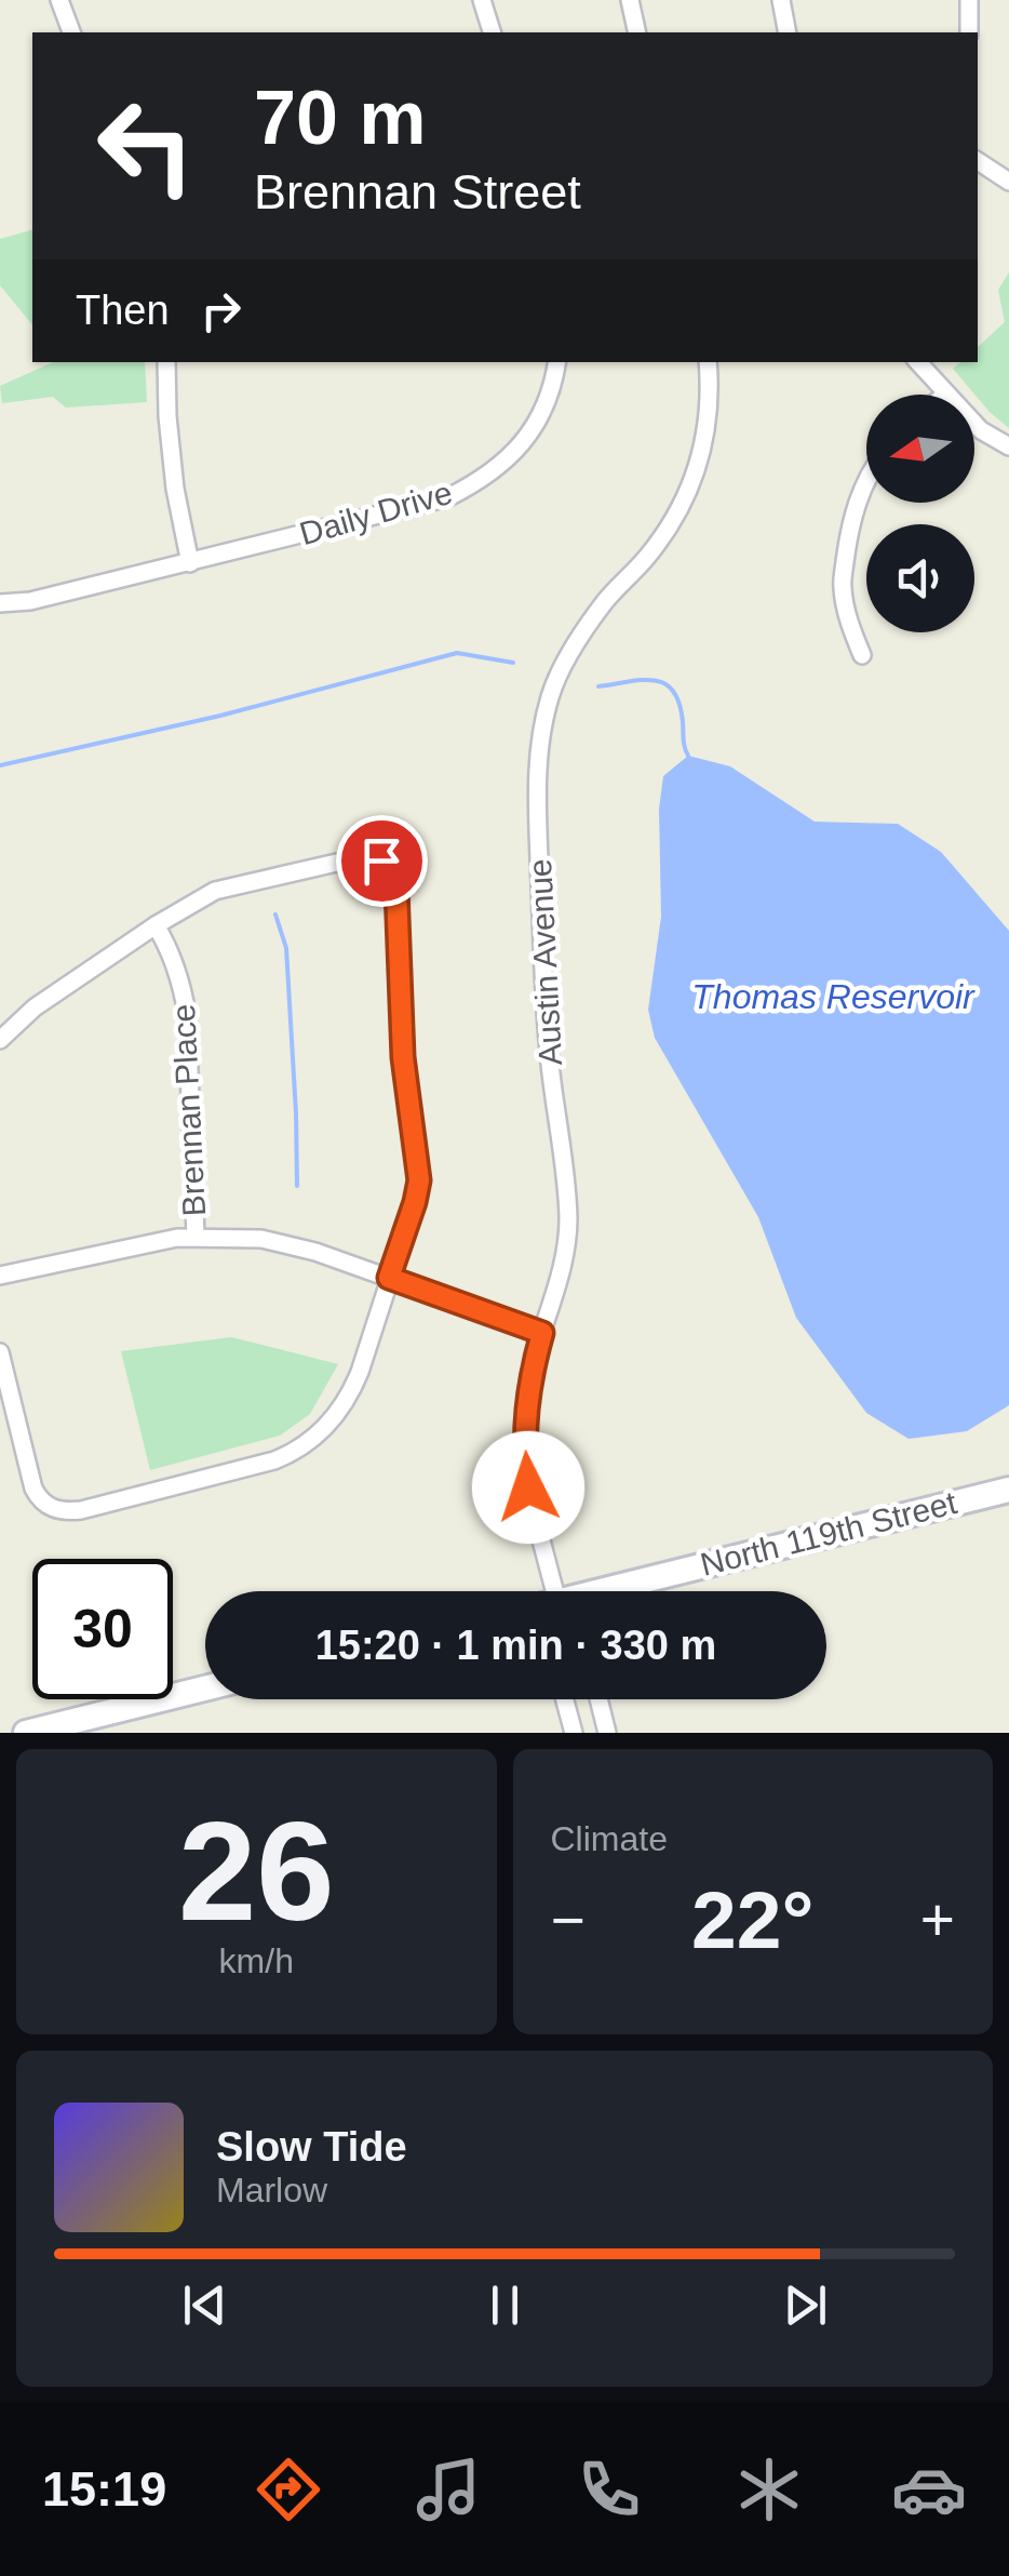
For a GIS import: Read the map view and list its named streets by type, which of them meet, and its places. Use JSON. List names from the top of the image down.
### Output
{
  "streets": {
    "street": [
      "Daily Drive",
      "Austin Avenue",
      "Brennan Place",
      "North 119th Street"
    ]
  },
  "water": ["Thomas Reservoir"],
  "north": "left",
  "page": {
    "turn": ["70 m", "Brennan Street"],
    "then": "Then",
    "limit": "30",
    "trip": "15:20 · 1 min · 330 m",
    "tile": [
      ["26", "km/h"],
      "Climate"
    ],
    "heat": ["−", "22°", "+"],
    "song": ["Slow Tide", "Marlow"],
    "tabs": "15:19"
  }
}
